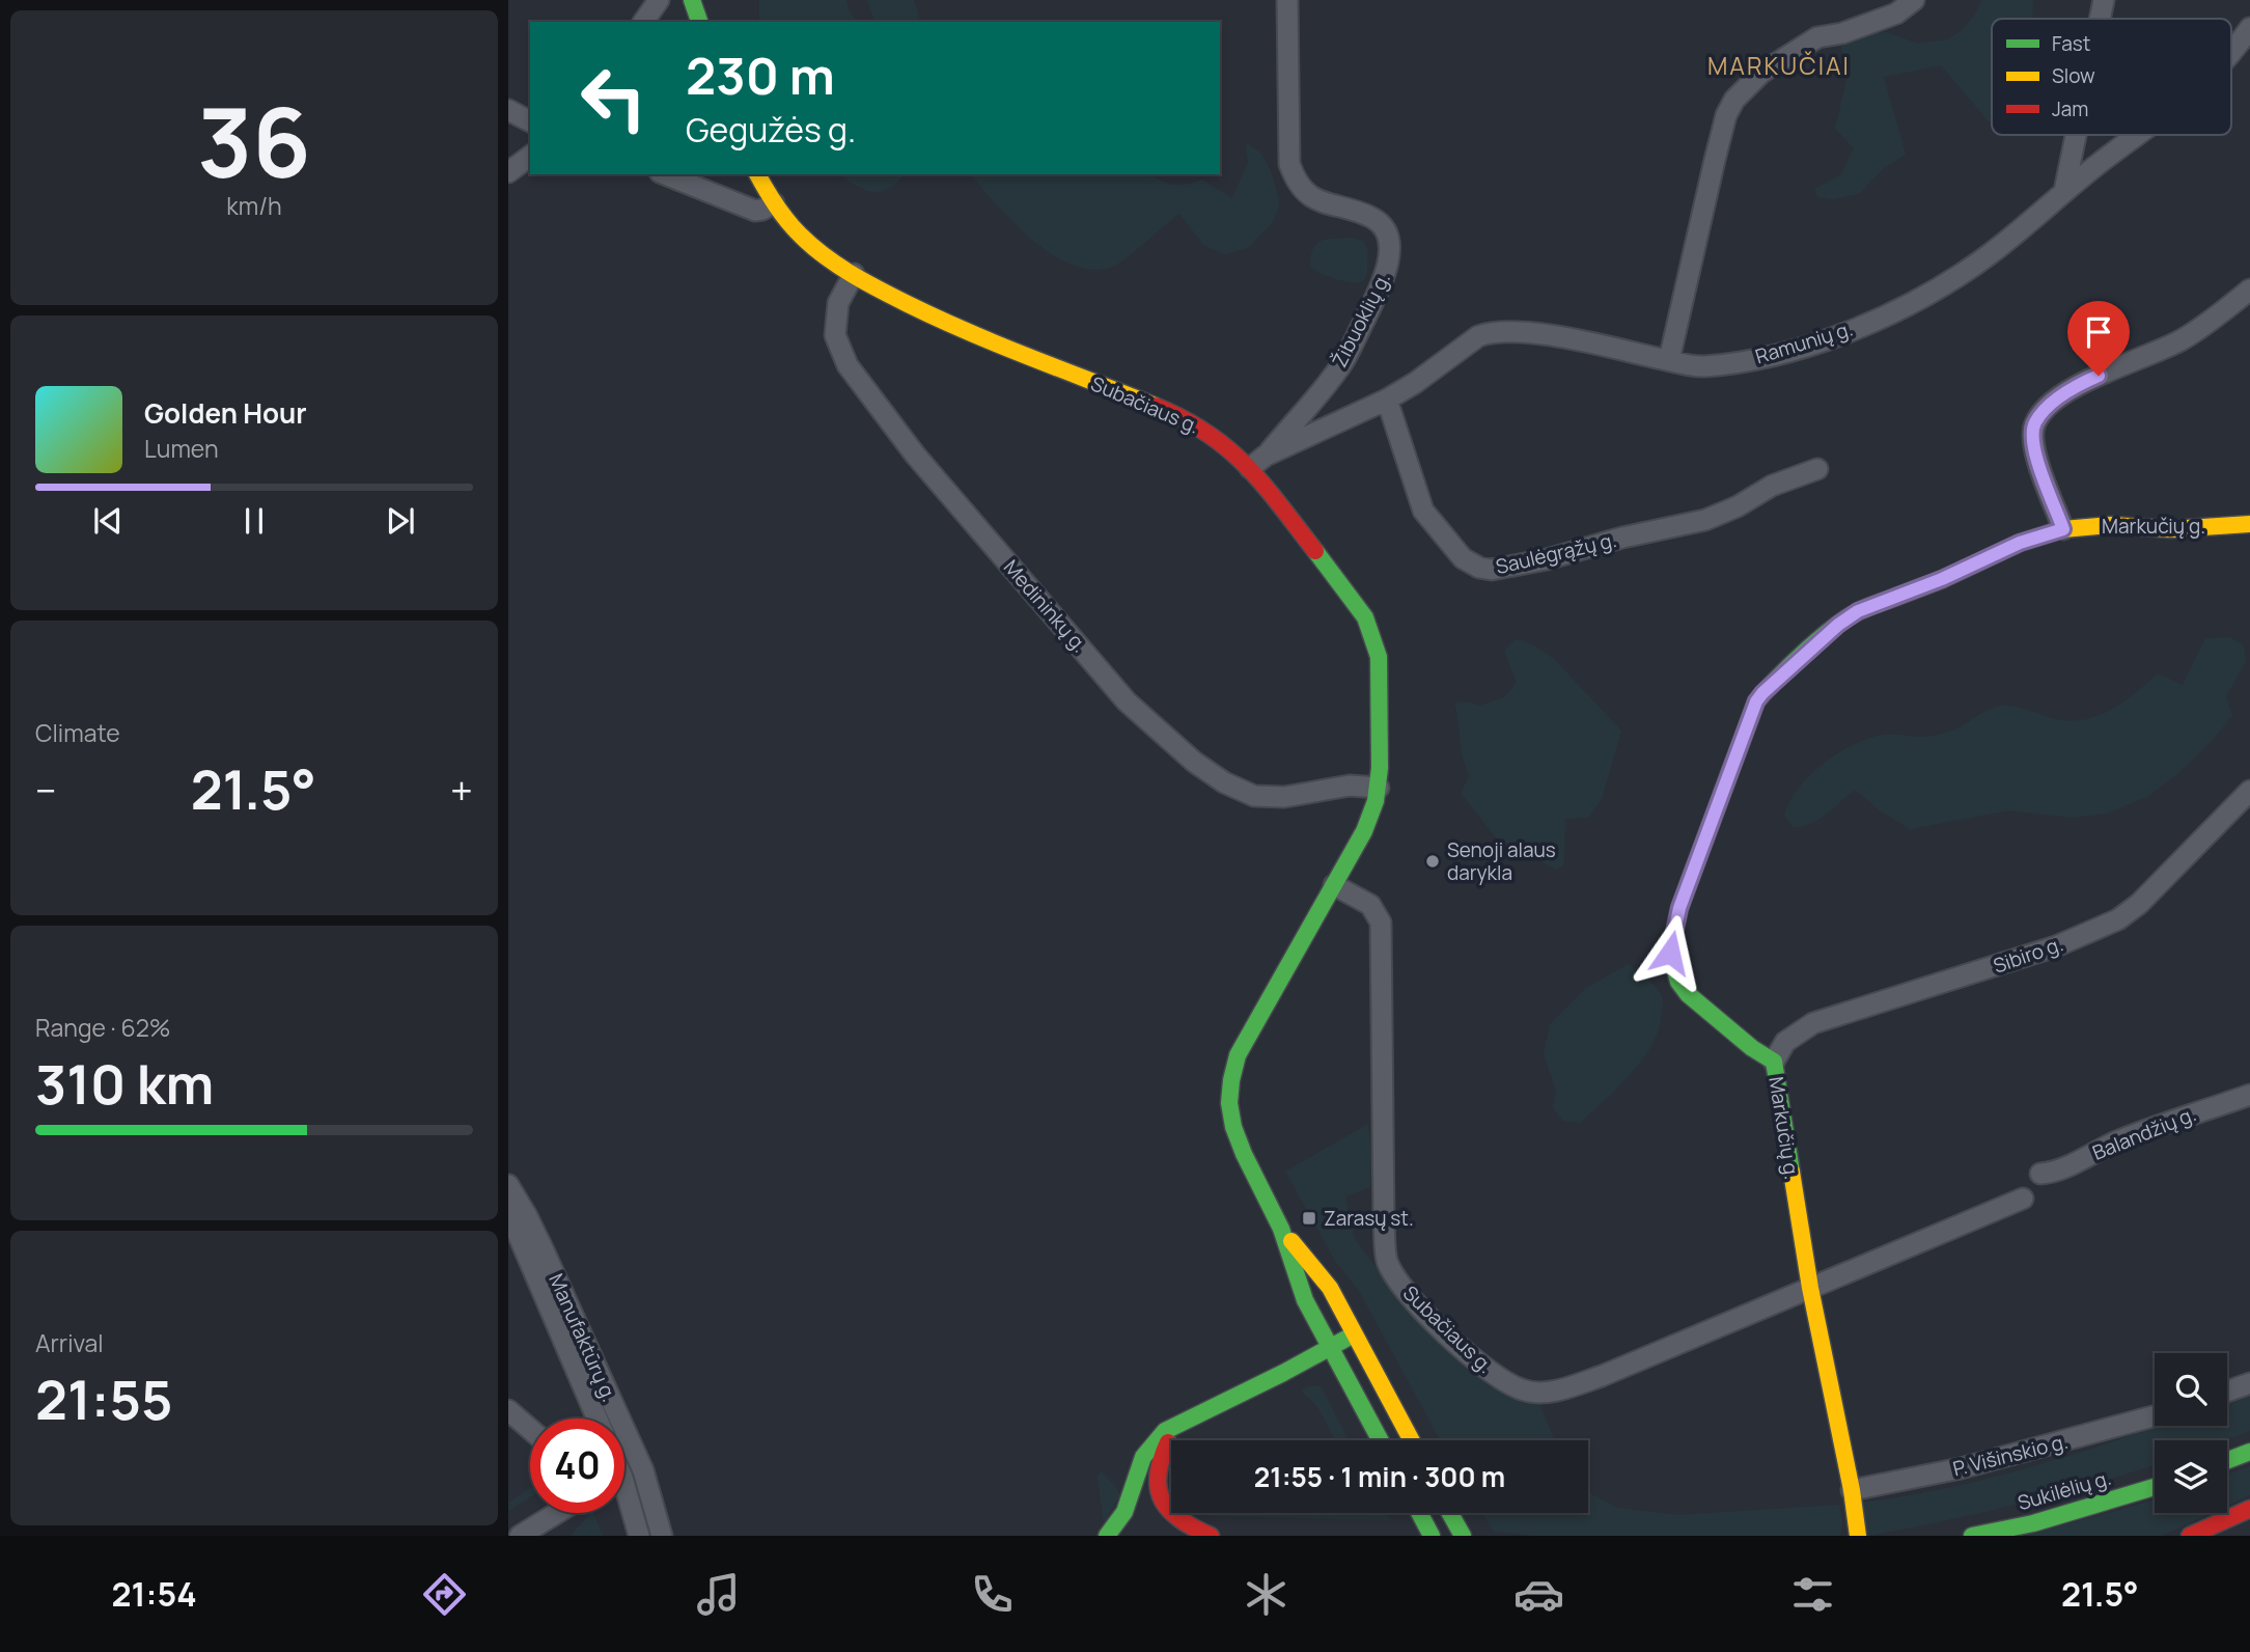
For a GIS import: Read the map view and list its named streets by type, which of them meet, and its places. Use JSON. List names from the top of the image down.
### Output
{
  "streets": {
    "street": [
      "Žibuoklių g.",
      "Ramunių g.",
      "Subačiaus g.",
      "Markučių g.",
      "Saulėgrąžų g.",
      "Medininkų g.",
      "Sibiro g.",
      "Balandžių g.",
      "Manufaktūrų g.",
      "P. Višinskio g.",
      "Sukilėlių g."
    ]
  },
  "crossings": [
    ["Žibuoklių g.", "Ramunių g."],
    ["Žibuoklių g.", "Subačiaus g."],
    ["Ramunių g.", "Subačiaus g."],
    ["Ramunių g.", "Saulėgrąžų g."],
    ["Subačiaus g.", "Markučių g."],
    ["Subačiaus g.", "Medininkų g."],
    ["Markučių g.", "Sibiro g."],
    ["Markučių g.", "P. Višinskio g."]
  ],
  "districts": ["MARKUČIAI"],
  "places": {
    "other": ["Senoji alaus darykla"],
    "transit": ["Zarasų st."]
  },
  "legend": ["Fast", "Slow", "Jam"],
  "page": {
    "tile": [
      ["36", "km/h"],
      "Climate",
      ["Range · 62%", "310 km"],
      ["Arrival", "21:55"]
    ],
    "turn": ["230 m", "Gegužės g."],
    "song": ["Golden Hour", "Lumen"],
    "heat": ["−", "21.5°", "+"],
    "limit": "40",
    "trip": "21:55 · 1 min · 300 m",
    "tabs": ["21:54", "21.5°"]
  }
}
